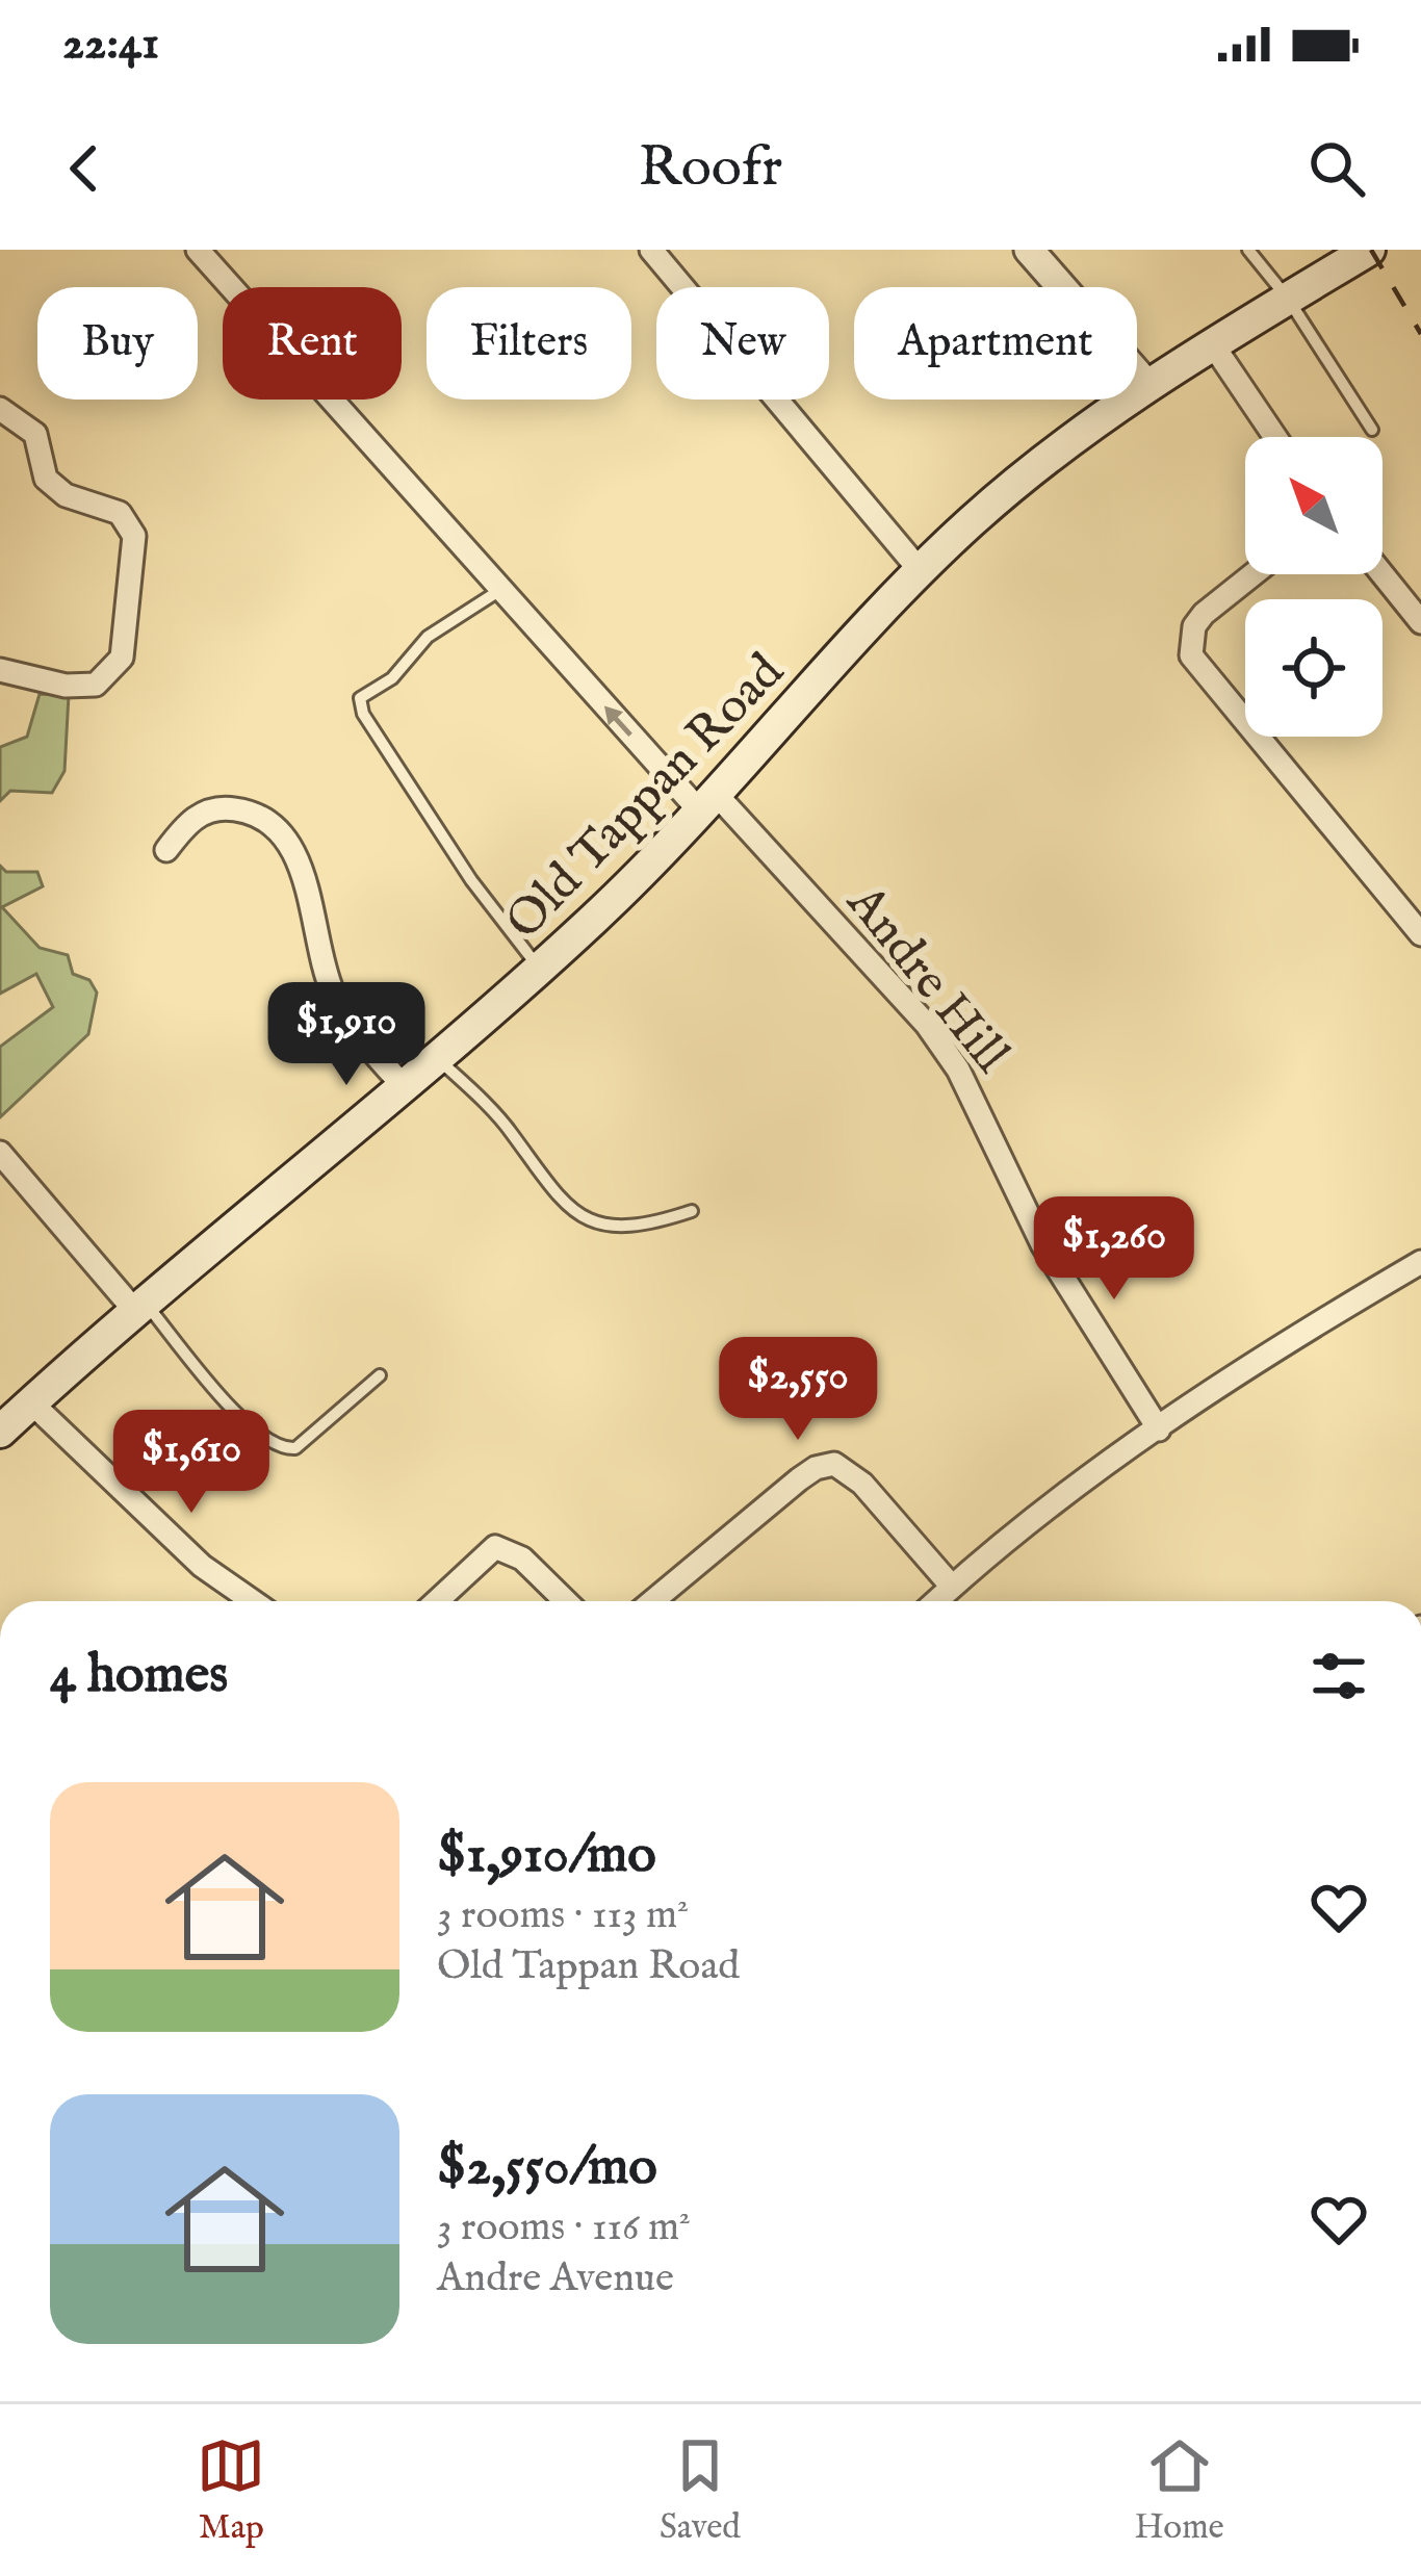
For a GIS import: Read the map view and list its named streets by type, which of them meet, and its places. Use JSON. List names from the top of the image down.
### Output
{
  "streets": {
    "main road": ["Old Tappan Road"],
    "street": ["Andre Hill"]
  },
  "crossings": [
    ["Old Tappan Road", "Andre Hill"]
  ],
  "north": "top left",
  "page": {
    "status": "22:41",
    "header": "Roofr",
    "chip": [
      "Buy",
      "Rent",
      "Filters",
      "New",
      "Apartment"
    ],
    "price": [
      "$1,910",
      "$1,260",
      "$2,550",
      "$1,610"
    ],
    "heading": "4 homes",
    "list": [
      {
        "name": "$1,910/mo",
        "note": "3 rooms · 113 m² · Old Tappan Road"
      },
      {
        "name": "$2,550/mo",
        "note": "3 rooms · 116 m² · Andre Avenue"
      }
    ],
    "tabs": ["Map", "Saved", "Home"]
  }
}
